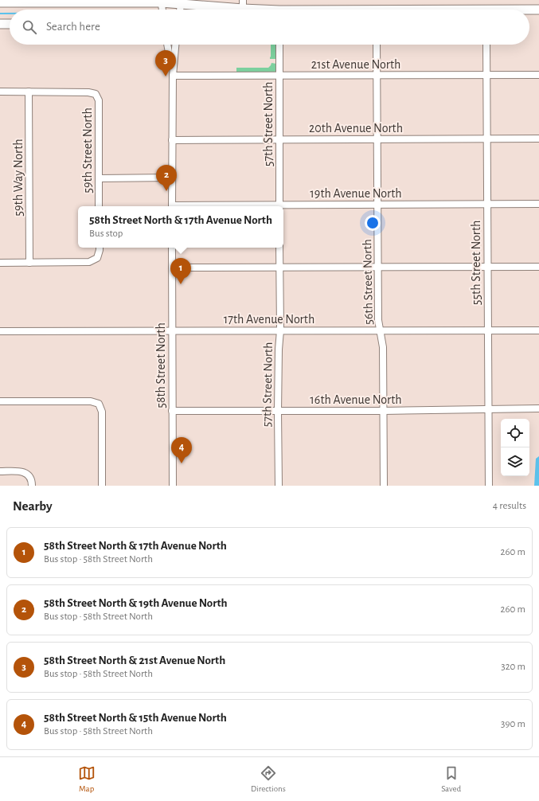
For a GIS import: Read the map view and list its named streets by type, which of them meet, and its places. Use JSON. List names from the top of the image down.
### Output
{
  "streets": {
    "street": [
      "21st Avenue North",
      "57th Street North",
      "20th Avenue North",
      "59th Street North",
      "59th Way North",
      "19th Avenue North",
      "55th Street North",
      "56th Street North",
      "17th Avenue North",
      "58th Street North",
      "16th Avenue North"
    ]
  },
  "crossings": [
    ["21st Avenue North", "57th Street North"],
    ["21st Avenue North", "55th Street North"],
    ["21st Avenue North", "56th Street North"],
    ["57th Street North", "20th Avenue North"],
    ["57th Street North", "17th Avenue North"],
    ["57th Street North", "16th Avenue North"],
    ["20th Avenue North", "55th Street North"],
    ["20th Avenue North", "56th Street North"],
    ["59th Street North", "59th Way North"],
    ["19th Avenue North", "55th Street North"],
    ["19th Avenue North", "56th Street North"],
    ["55th Street North", "17th Avenue North"],
    ["55th Street North", "16th Avenue North"],
    ["56th Street North", "17th Avenue North"],
    ["56th Street North", "16th Avenue North"],
    ["17th Avenue North", "58th Street North"],
    ["58th Street North", "16th Avenue North"]
  ],
  "page": {
    "search": "Search here",
    "pins": [
      "3",
      "2",
      "1",
      "4"
    ],
    "popup": ["58th Street North & 17th Avenue North", "Bus stop"],
    "heading": ["Nearby", "4 results"],
    "list": [
      {
        "mark": "1",
        "name": "58th Street North & 17th Avenue North",
        "note": "Bus stop · 58th Street North",
        "value": "260 m"
      },
      {
        "mark": "2",
        "name": "58th Street North & 19th Avenue North",
        "note": "Bus stop · 58th Street North",
        "value": "260 m"
      },
      {
        "mark": "3",
        "name": "58th Street North & 21st Avenue North",
        "note": "Bus stop · 58th Street North",
        "value": "320 m"
      },
      {
        "mark": "4",
        "name": "58th Street North & 15th Avenue North",
        "note": "Bus stop · 58th Street North",
        "value": "390 m"
      }
    ],
    "nav": ["Map", "Directions", "Saved"]
  }
}
